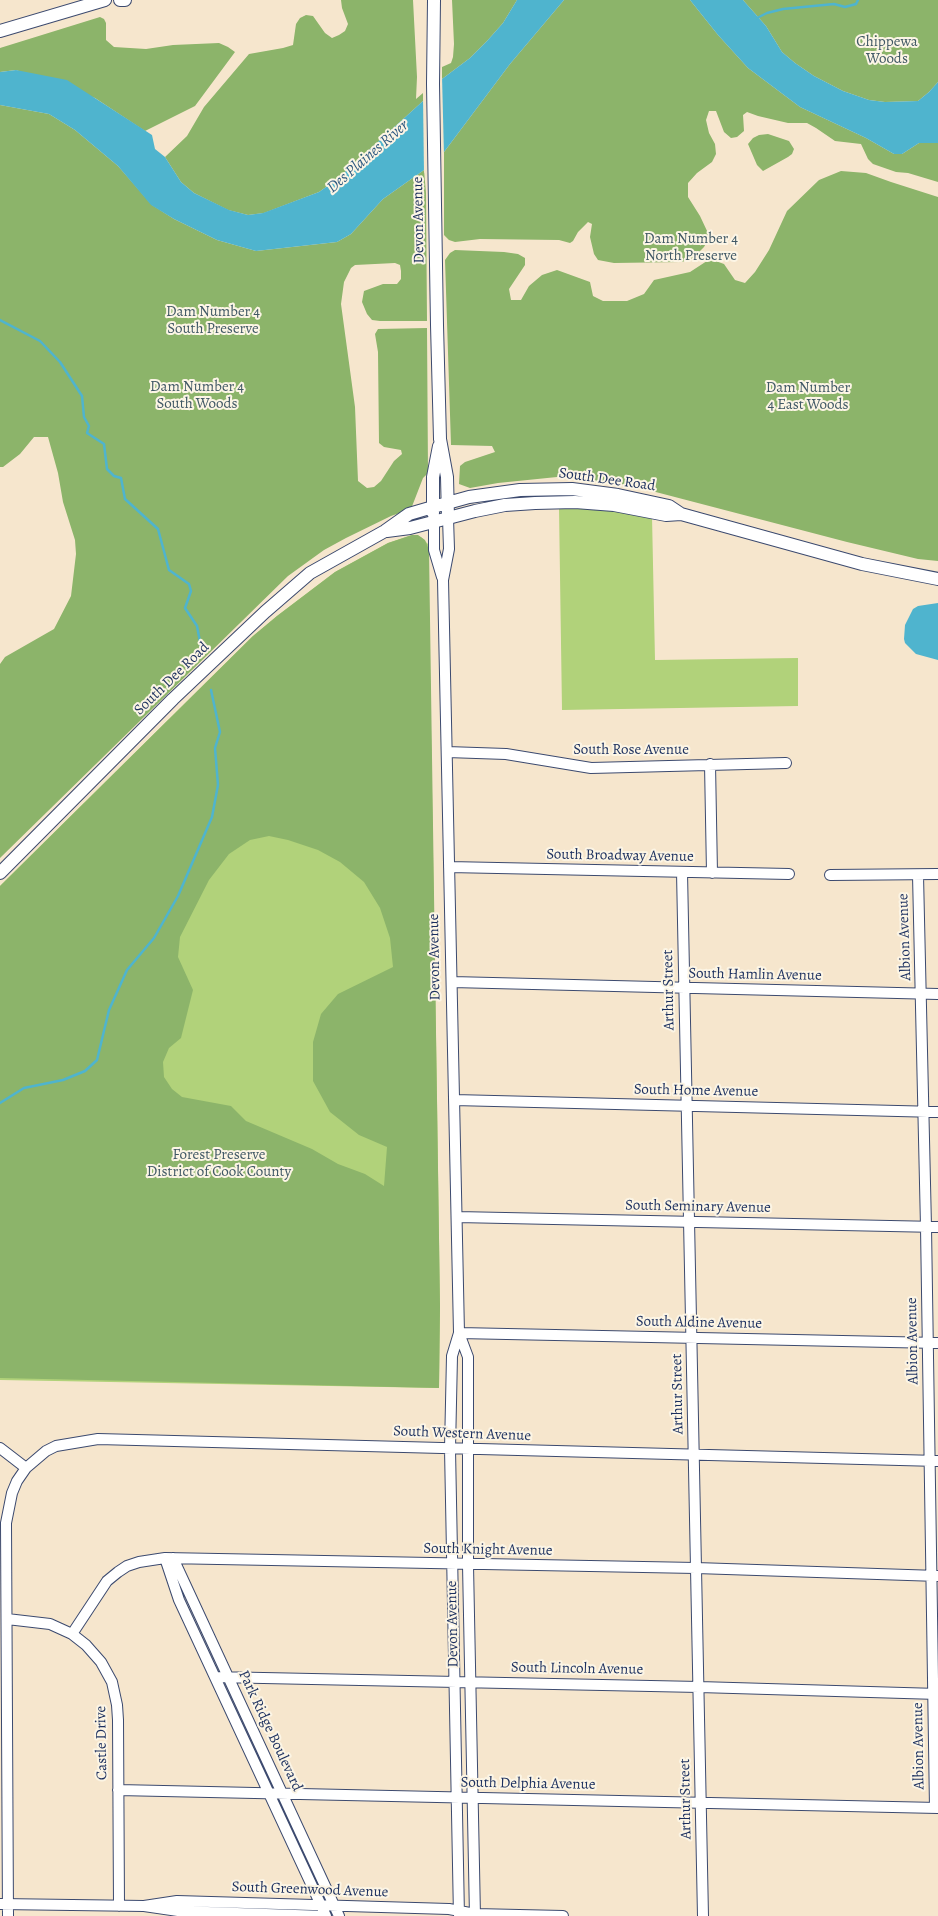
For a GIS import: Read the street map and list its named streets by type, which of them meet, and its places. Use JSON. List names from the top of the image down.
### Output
{
  "streets": {
    "main road": ["Devon Avenue", "South Dee Road"],
    "street": [
      "South Rose Avenue",
      "South Broadway Avenue",
      "Albion Avenue",
      "South Hamlin Avenue",
      "Arthur Street",
      "South Home Avenue",
      "South Seminary Avenue",
      "South Aldine Avenue",
      "South Western Avenue",
      "South Knight Avenue",
      "South Lincoln Avenue",
      "Park Ridge Boulevard",
      "Castle Drive",
      "South Delphia Avenue",
      "South Greenwood Avenue"
    ]
  },
  "crossings": [
    ["Devon Avenue", "South Dee Road"],
    ["Devon Avenue", "South Rose Avenue"],
    ["Devon Avenue", "South Broadway Avenue"],
    ["Devon Avenue", "South Hamlin Avenue"],
    ["Devon Avenue", "South Home Avenue"],
    ["Devon Avenue", "South Seminary Avenue"],
    ["Devon Avenue", "South Aldine Avenue"],
    ["Devon Avenue", "South Western Avenue"],
    ["Devon Avenue", "South Knight Avenue"],
    ["Devon Avenue", "South Lincoln Avenue"],
    ["Devon Avenue", "South Delphia Avenue"],
    ["Devon Avenue", "South Greenwood Avenue"],
    ["South Broadway Avenue", "Arthur Street"],
    ["Albion Avenue", "South Hamlin Avenue"],
    ["Albion Avenue", "South Home Avenue"],
    ["Albion Avenue", "South Seminary Avenue"],
    ["Albion Avenue", "South Aldine Avenue"],
    ["Albion Avenue", "South Western Avenue"],
    ["Albion Avenue", "South Knight Avenue"],
    ["Albion Avenue", "South Lincoln Avenue"],
    ["Albion Avenue", "South Delphia Avenue"],
    ["South Hamlin Avenue", "Arthur Street"],
    ["Arthur Street", "South Home Avenue"],
    ["Arthur Street", "South Seminary Avenue"],
    ["Arthur Street", "South Aldine Avenue"],
    ["Arthur Street", "South Western Avenue"],
    ["Arthur Street", "South Knight Avenue"],
    ["Arthur Street", "South Lincoln Avenue"],
    ["Arthur Street", "South Delphia Avenue"],
    ["South Knight Avenue", "Park Ridge Boulevard"],
    ["South Knight Avenue", "Castle Drive"],
    ["South Lincoln Avenue", "Park Ridge Boulevard"],
    ["Park Ridge Boulevard", "South Delphia Avenue"],
    ["Park Ridge Boulevard", "South Greenwood Avenue"],
    ["Castle Drive", "South Delphia Avenue"],
    ["Castle Drive", "South Greenwood Avenue"]
  ],
  "water": ["Des Plaines River"],
  "parks": [
    "Chippewa Woods",
    "Dam Number 4 North Preserve",
    "Dam Number 4 South Preserve",
    "Dam Number 4 South Woods",
    "Dam Number 4 East Woods",
    "Forest Preserve District of Cook County"
  ]
}
